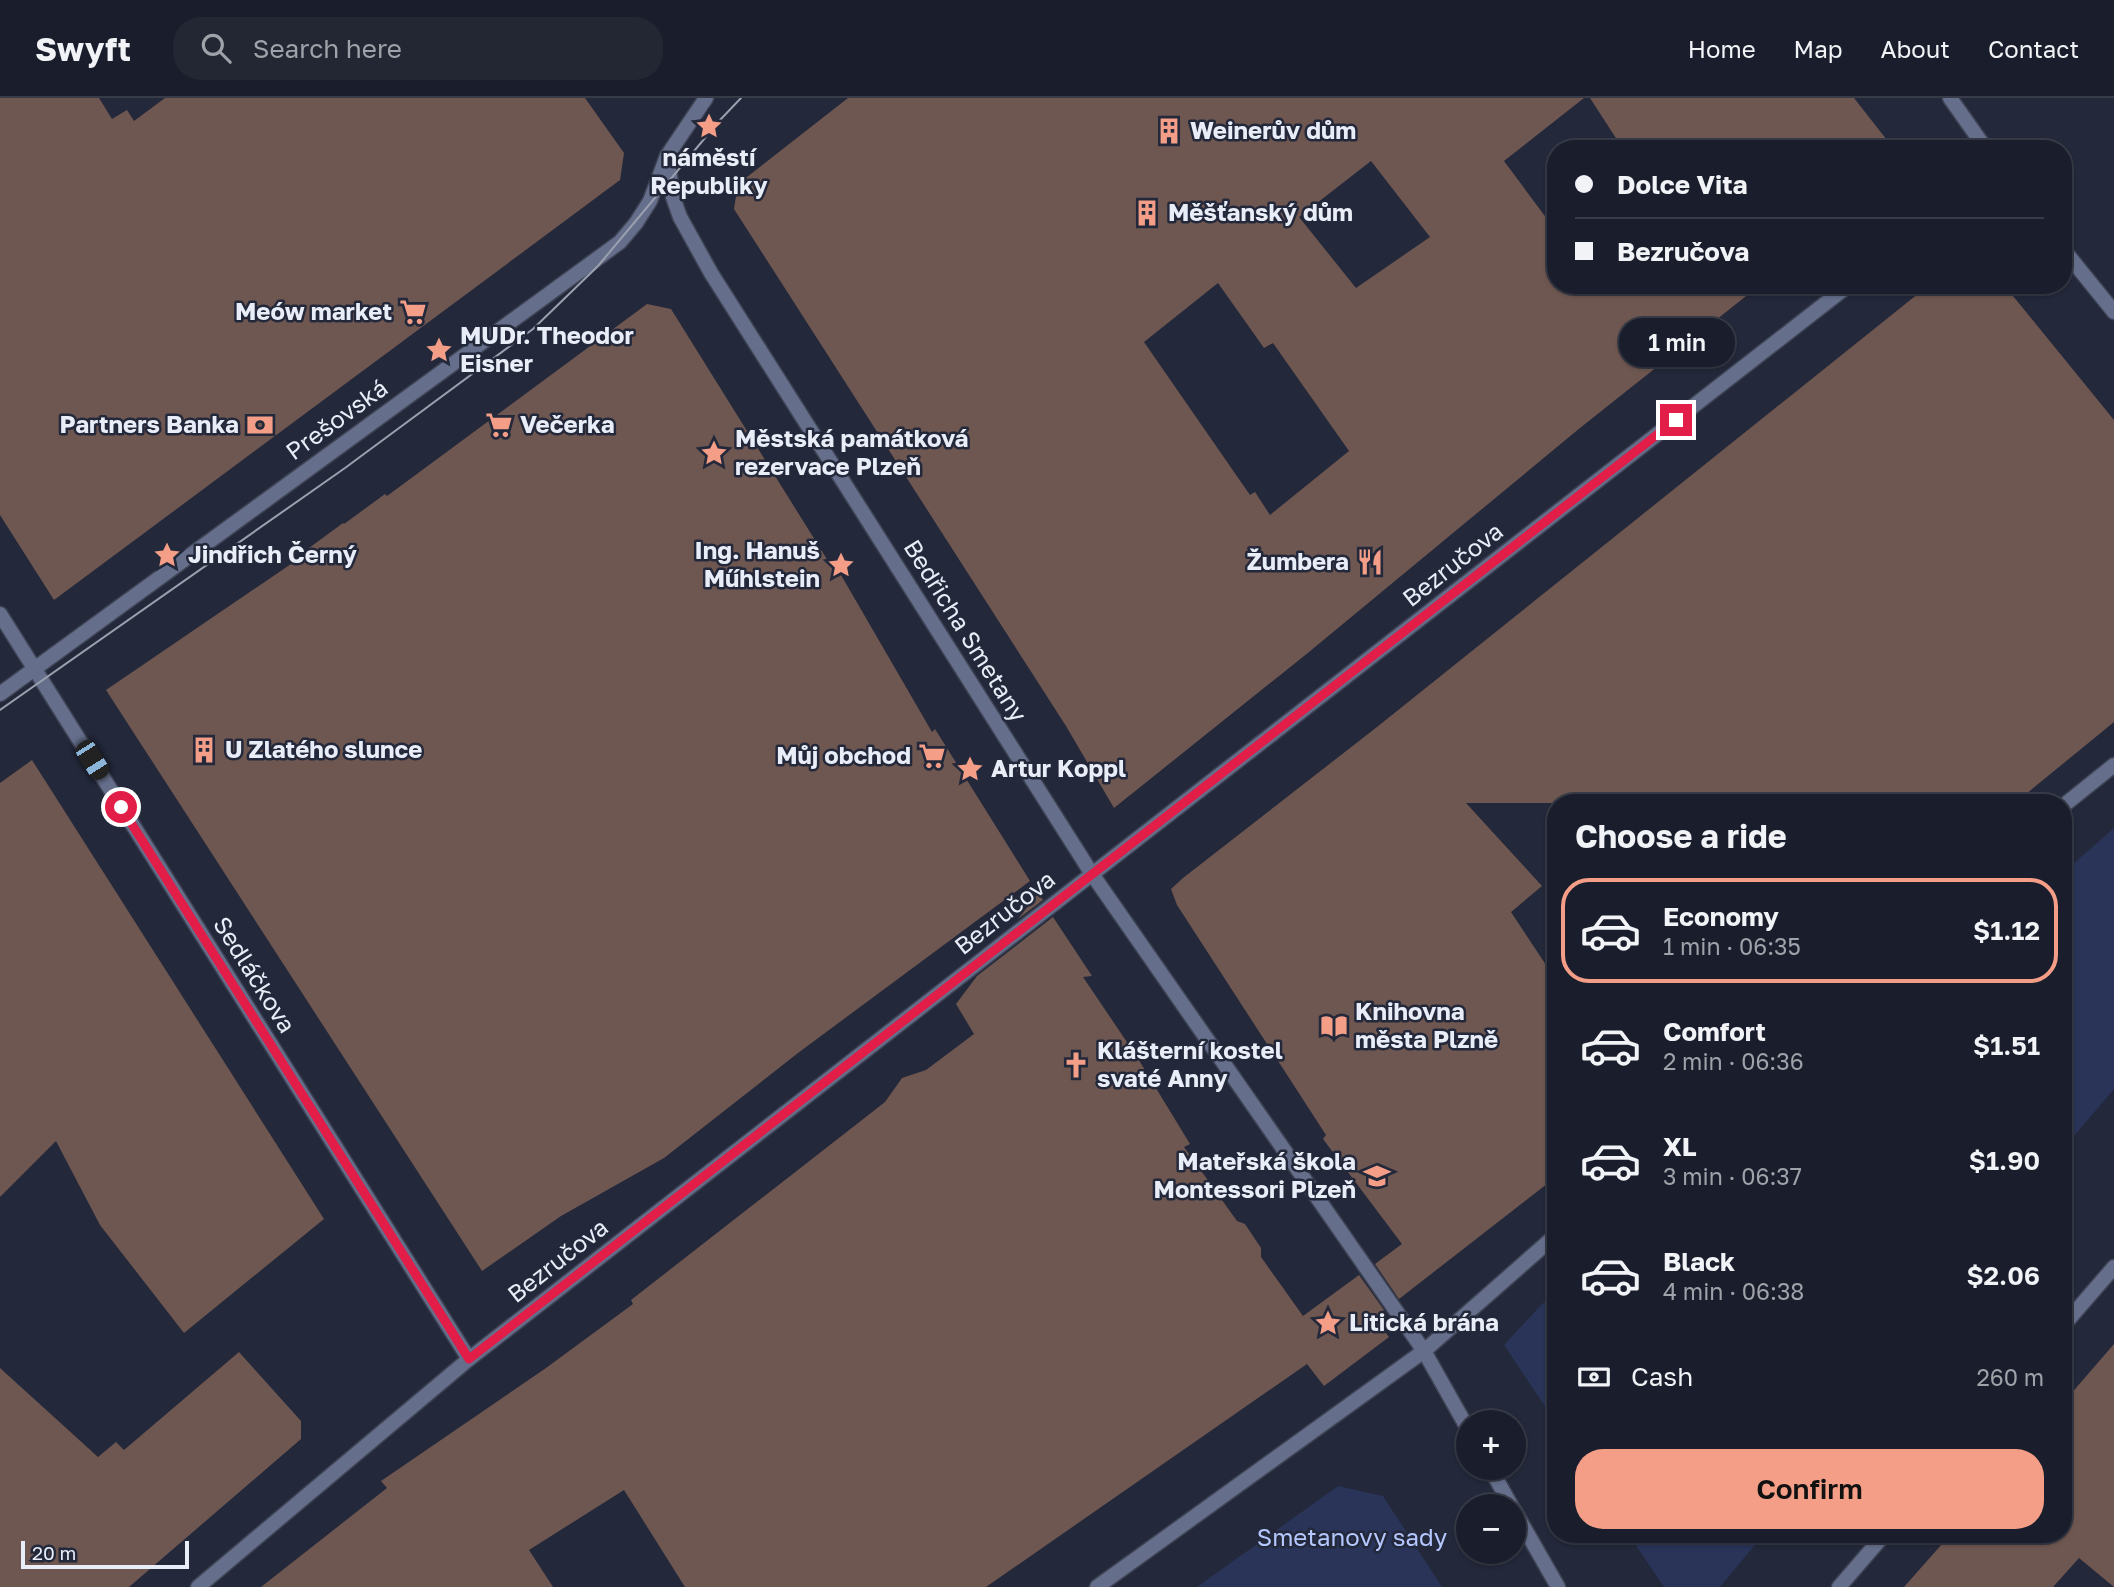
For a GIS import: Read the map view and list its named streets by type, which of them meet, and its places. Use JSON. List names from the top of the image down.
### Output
{
  "streets": {
    "street": [
      "Prešovská",
      "Bezručova",
      "Bedřicha Smetany",
      "Sedláčkova"
    ]
  },
  "crossings": [
    ["Prešovská", "Bedřicha Smetany"],
    ["Prešovská", "Sedláčkova"],
    ["Bezručova", "Bedřicha Smetany"],
    ["Bezručova", "Sedláčkova"]
  ],
  "parks": ["Smetanovy sady"],
  "places": {
    "place": [
      "náměstí Republiky",
      "MUDr. Theodor Eisner",
      "Městská památková rezervace Plzeň",
      "Jindřich Černý",
      "Ing. Hanuš Műhlstein",
      "Artur Koppl",
      "Litická brána"
    ],
    "building": ["Weinerův dům", "Měšťanský dům", "U Zlatého slunce"],
    "supermarket": ["Meów market", "Večerka", "Můj obchod"],
    "bank": ["Partners Banka"],
    "restaurant": ["Žumbera"],
    "library": ["Knihovna města Plzně"],
    "church": ["Klášterní kostel svaté Anny"],
    "school or university": ["Mateřská škola Montessori Plzeň"]
  },
  "scale_bar": "20 m",
  "page": {
    "header": "Swyft",
    "search": "Search here",
    "nav": [
      "Home",
      "Map",
      "About",
      "Contact"
    ],
    "banner": ["Dolce Vita", "Bezručova"],
    "bubble": "1 min",
    "heading": "Choose a ride",
    "list": [
      {
        "name": "Economy",
        "note": "1 min · 06:35",
        "value": "$1.12"
      },
      {
        "name": "Comfort",
        "note": "2 min · 06:36",
        "value": "$1.51"
      },
      {
        "name": "XL",
        "note": "3 min · 06:37",
        "value": "$1.90"
      },
      {
        "name": "Black",
        "note": "4 min · 06:38",
        "value": "$2.06"
      }
    ],
    "pay": ["Cash", "260 m"],
    "map_buttons": ["+", "−"],
    "buttons": "Confirm",
    "scale": "20 m"
  }
}
